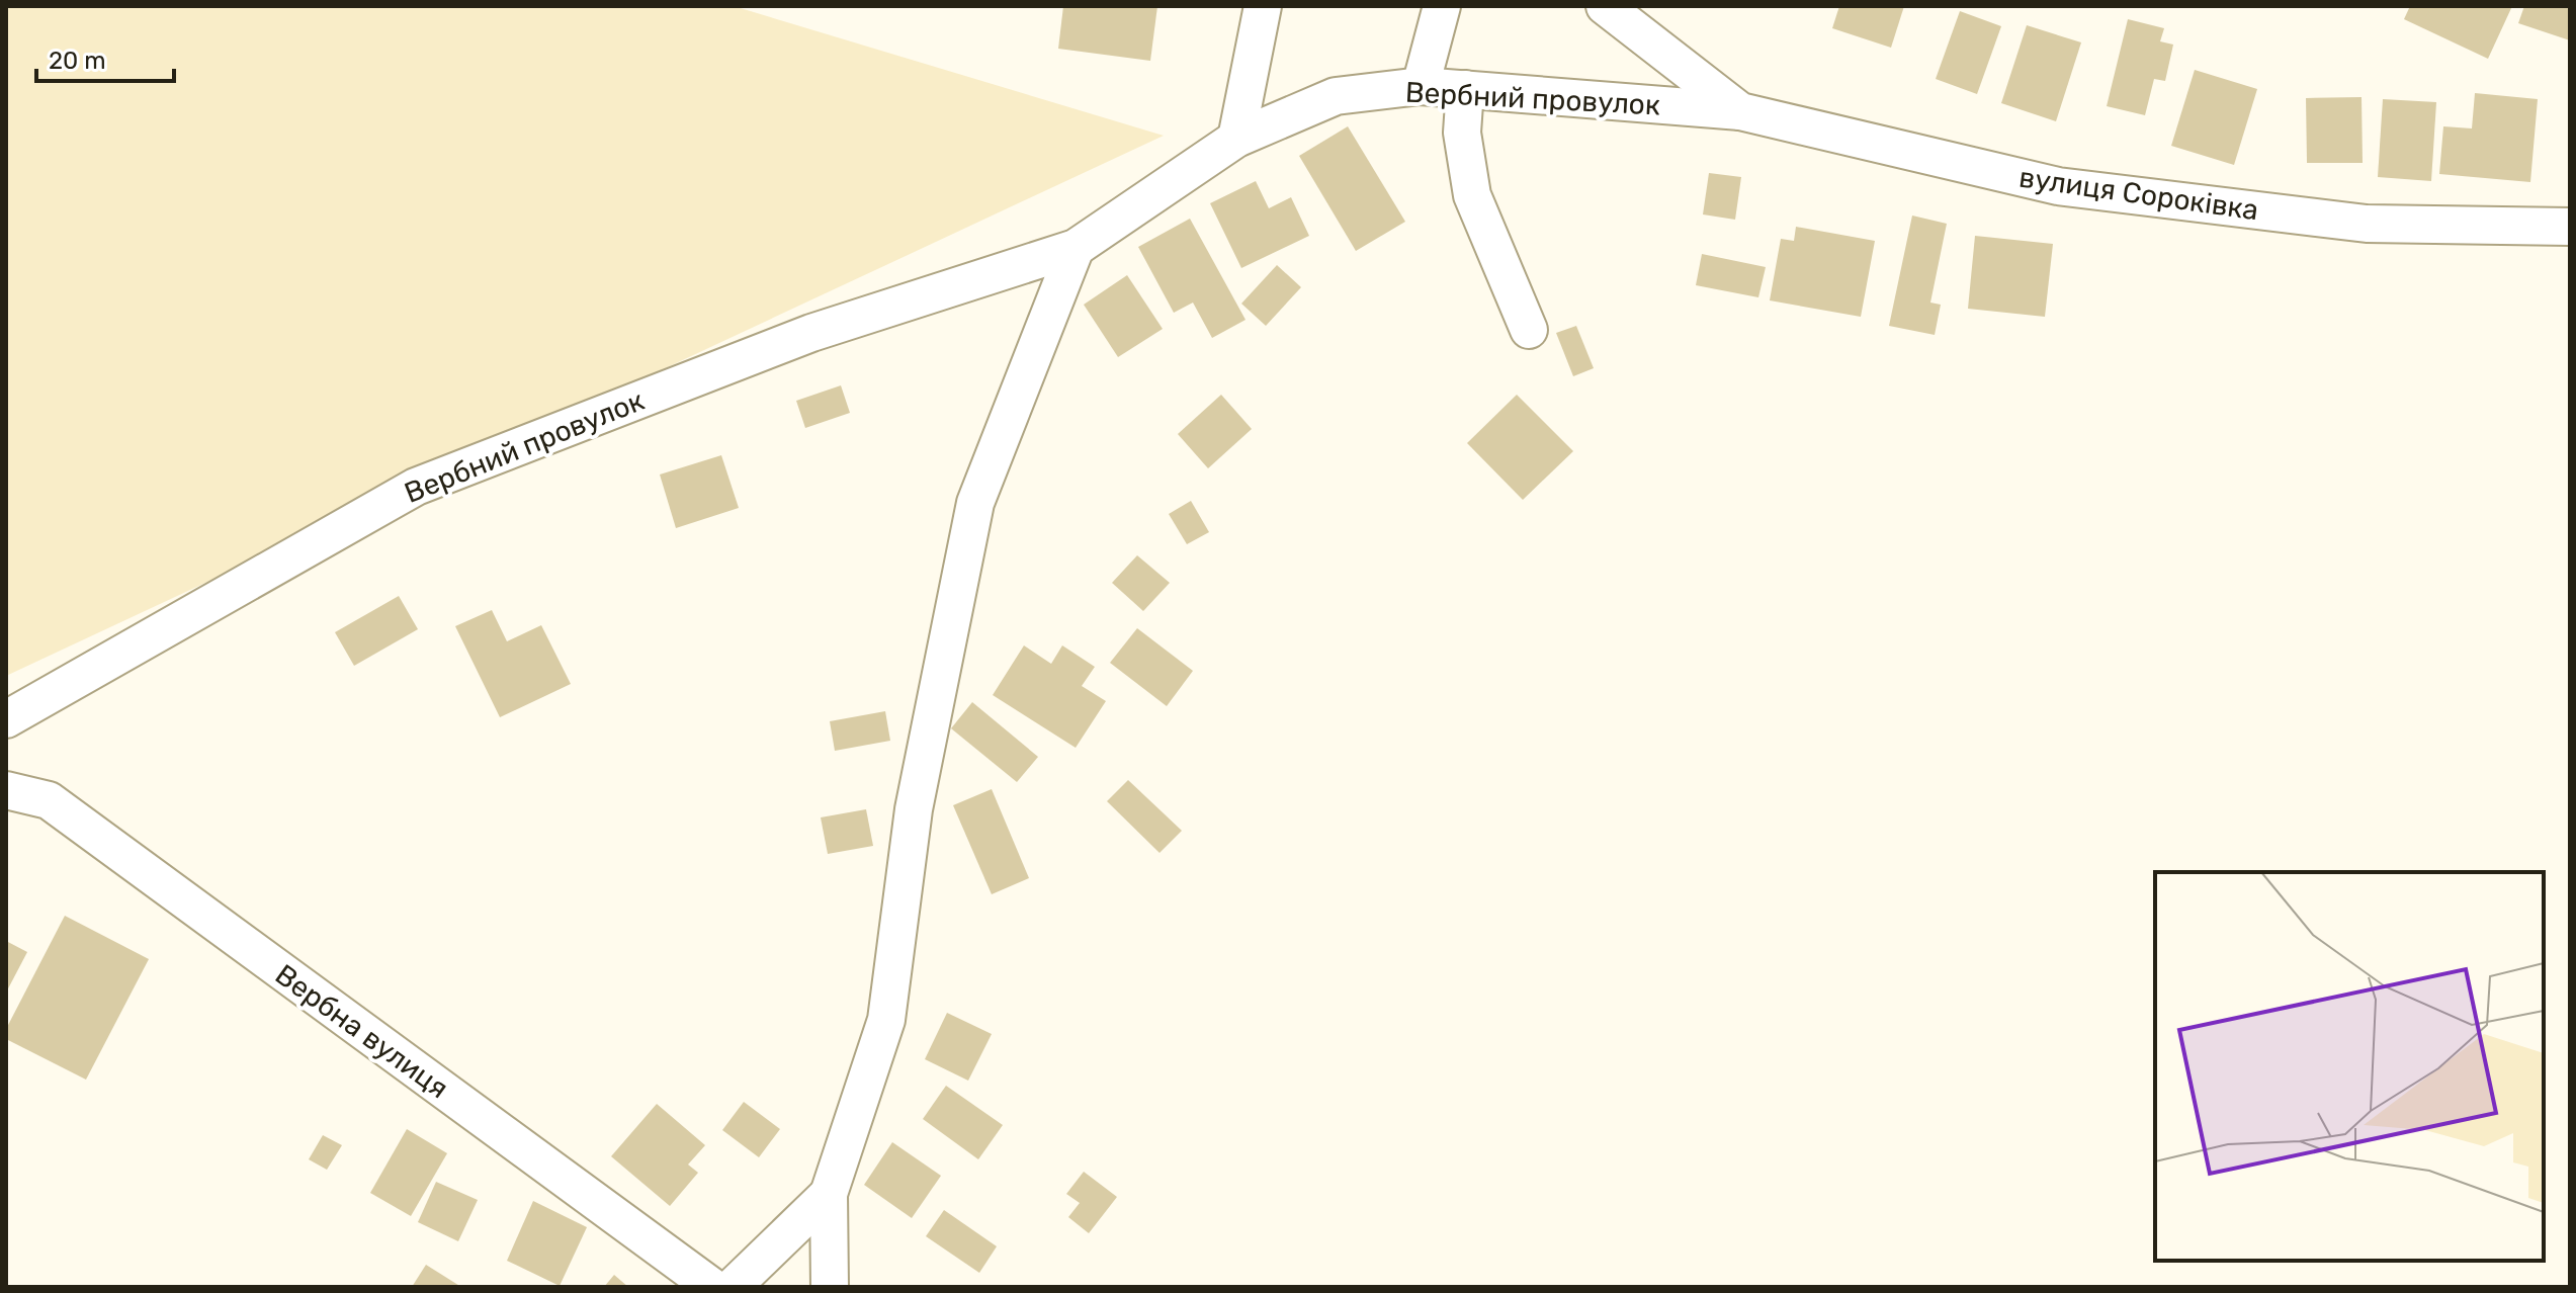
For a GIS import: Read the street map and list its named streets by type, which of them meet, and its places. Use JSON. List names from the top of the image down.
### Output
{
  "streets": {
    "street": ["Вербний провулок", "вулиця Сороківка", "Вербна вулиця"]
  },
  "crossings": [
    ["Вербний провулок", "вулиця Сороківка"]
  ],
  "scale_bar": "20 m"
}
